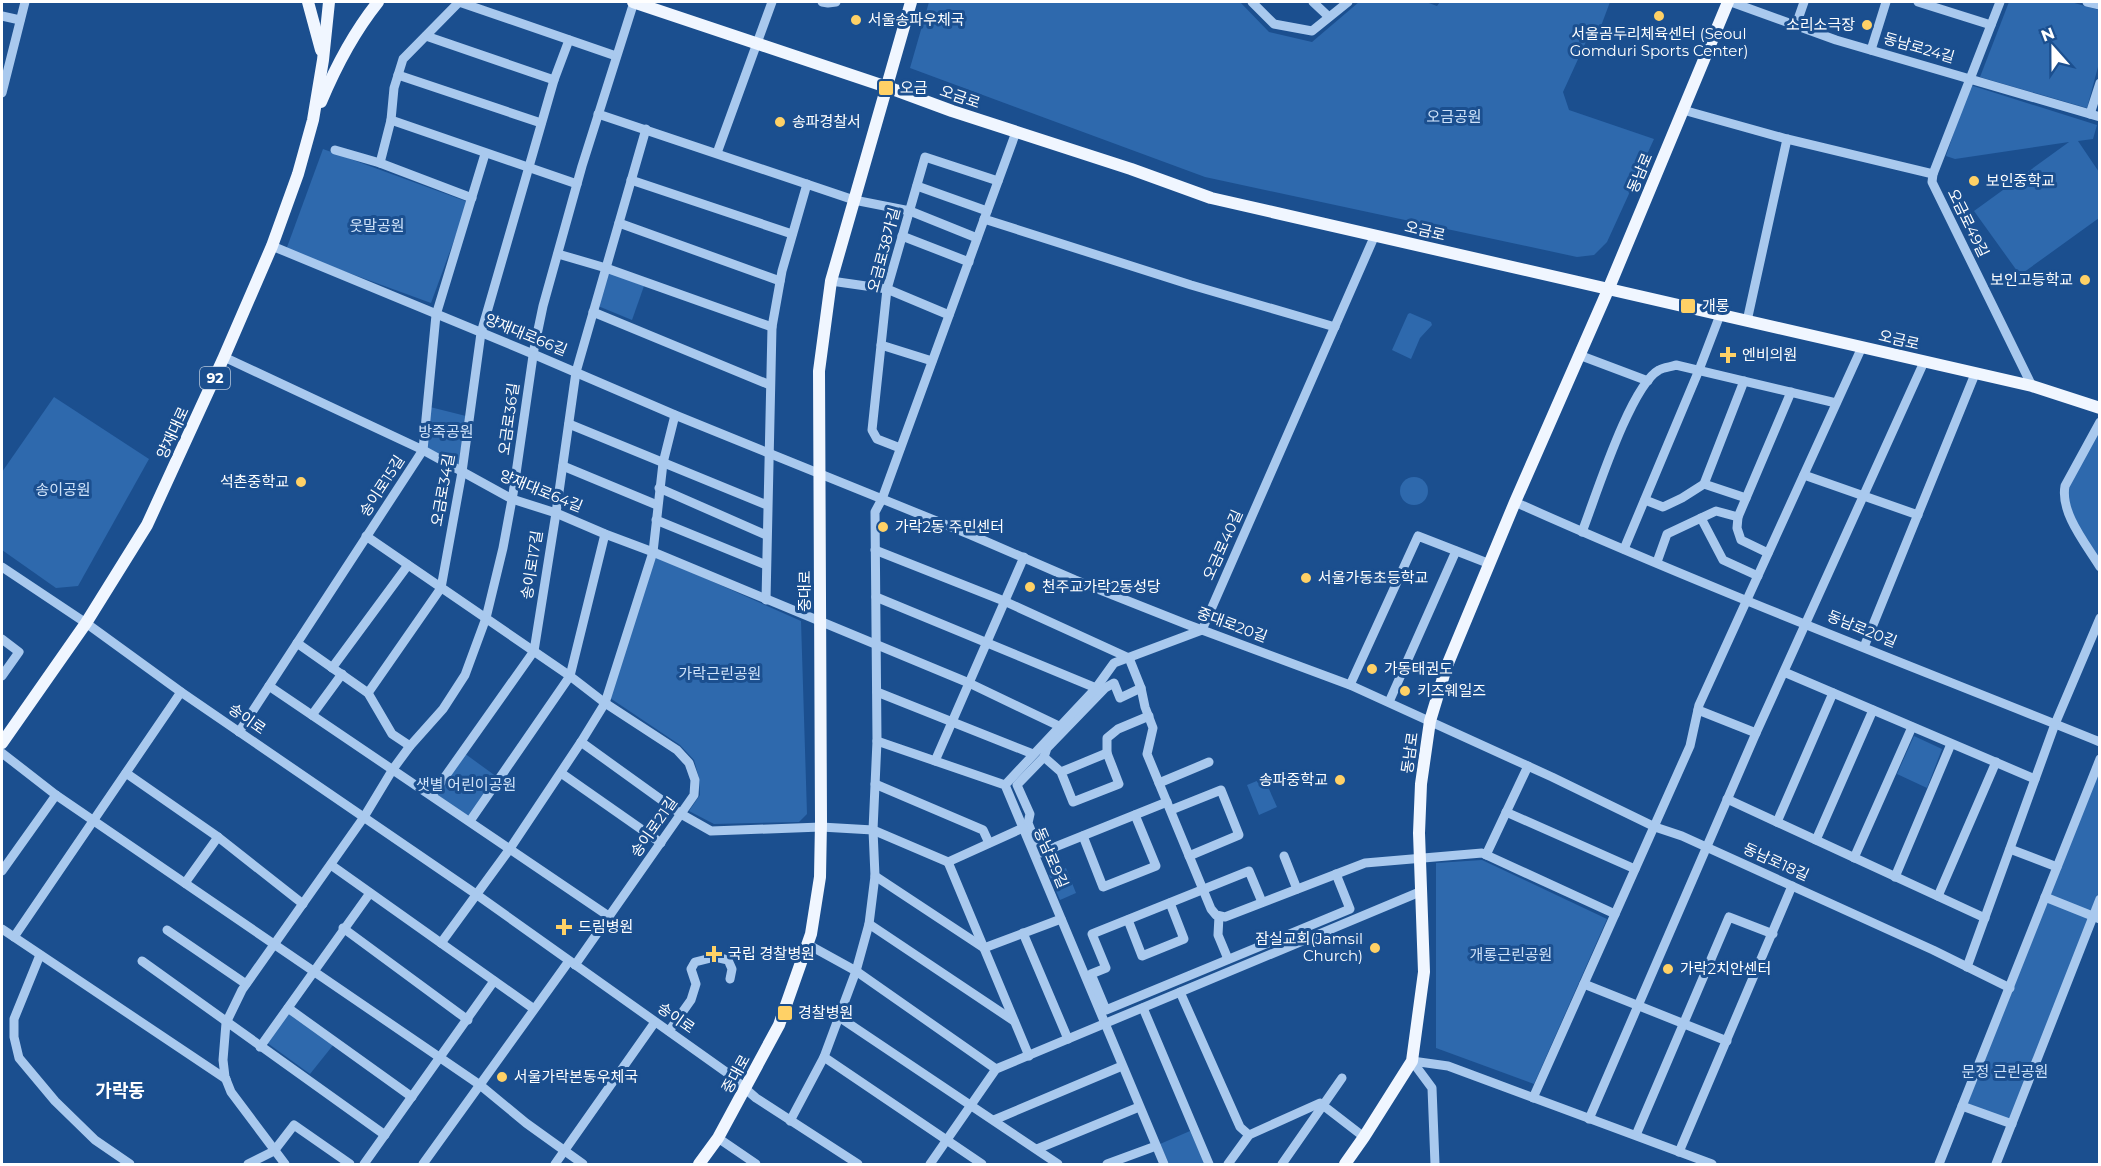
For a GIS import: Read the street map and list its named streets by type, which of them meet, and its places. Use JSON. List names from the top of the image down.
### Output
{
  "streets": {
    "main road": [
      "오금로",
      "동남로",
      "92",
      "양재대로",
      "중대로"
    ],
    "street": [
      "동남로24길",
      "오금로49길",
      "오금로38가길",
      "양재대로66길",
      "오금로36길",
      "송이로15길",
      "오금로34길",
      "양재대로64길",
      "오금로40길",
      "송이로17길",
      "중대로20길",
      "동남로20길",
      "송이로",
      "송이로21길",
      "동남로9길",
      "동남로18길"
    ]
  },
  "crossings": [
    ["동남로24길", "동남로"],
    ["오금로", "동남로"],
    ["오금로", "오금로49길"],
    ["오금로", "오금로36길"],
    ["오금로", "오금로40길"],
    ["오금로", "중대로"],
    ["동남로", "중대로20길"],
    ["동남로", "동남로20길"],
    ["동남로", "동남로18길"],
    ["양재대로66길", "오금로36길"],
    ["양재대로66길", "양재대로"],
    ["양재대로66길", "송이로15길"],
    ["양재대로66길", "오금로34길"],
    ["양재대로66길", "송이로17길"],
    ["양재대로66길", "중대로"],
    ["양재대로66길", "중대로20길"],
    ["오금로36길", "양재대로64길"],
    ["오금로36길", "송이로"],
    ["오금로36길", "송이로21길"],
    ["양재대로", "양재대로64길"],
    ["양재대로", "송이로"],
    ["송이로15길", "양재대로64길"],
    ["송이로15길", "송이로"],
    ["송이로15길", "송이로21길"],
    ["오금로34길", "양재대로64길"],
    ["오금로34길", "송이로21길"],
    ["양재대로64길", "송이로17길"],
    ["양재대로64길", "중대로"],
    ["오금로40길", "중대로20길"],
    ["송이로17길", "송이로21길"],
    ["중대로", "중대로20길"],
    ["중대로", "송이로"],
    ["중대로20길", "동남로18길"],
    ["송이로", "송이로21길"]
  ],
  "districts": ["가락동"],
  "parks": [
    "오금공원",
    "웃말공원",
    "방죽공원",
    "송이공원",
    "가락근린공원",
    "샛별 어린이공원",
    "개롱근린공원",
    "문정 근린공원"
  ],
  "places": {
    "other": [
      "서울곰두리체육센터 (Seoul Gomduri Sports Center)",
      "서울송파우체국",
      "소리소극장",
      "송파경찰서",
      "보인중학교",
      "보인고등학교",
      "석촌중학교",
      "가락2동 주민센터",
      "서울가동초등학교",
      "천주교가락2동성당",
      "가동태권도",
      "키즈웨일즈",
      "송파중학교",
      "잠실교회(Jamsil Church)",
      "가락2치안센터",
      "서울가락본동우체국"
    ],
    "transit": ["오금", "개롱", "경찰병원"],
    "health": ["엔비의원", "드림병원", "국립 경찰병원"]
  },
  "north": "top"
}
